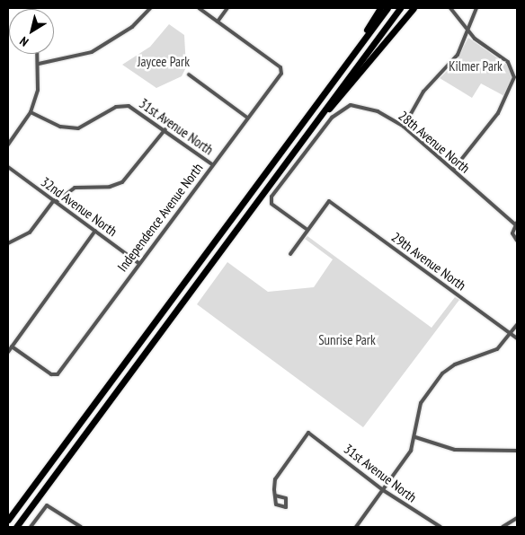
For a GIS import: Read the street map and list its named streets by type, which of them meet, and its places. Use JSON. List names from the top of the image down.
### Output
{
  "streets": {
    "street": [
      "31st Avenue North",
      "28th Avenue North",
      "32nd Avenue North",
      "Independence Avenue North",
      "29th Avenue North"
    ]
  },
  "crossings": [
    ["31st Avenue North", "Independence Avenue North"],
    ["28th Avenue North", "29th Avenue North"],
    ["32nd Avenue North", "Independence Avenue North"]
  ],
  "parks": ["Jaycee Park", "Kilmer Park", "Sunrise Park"],
  "north": "bottom left"
}
